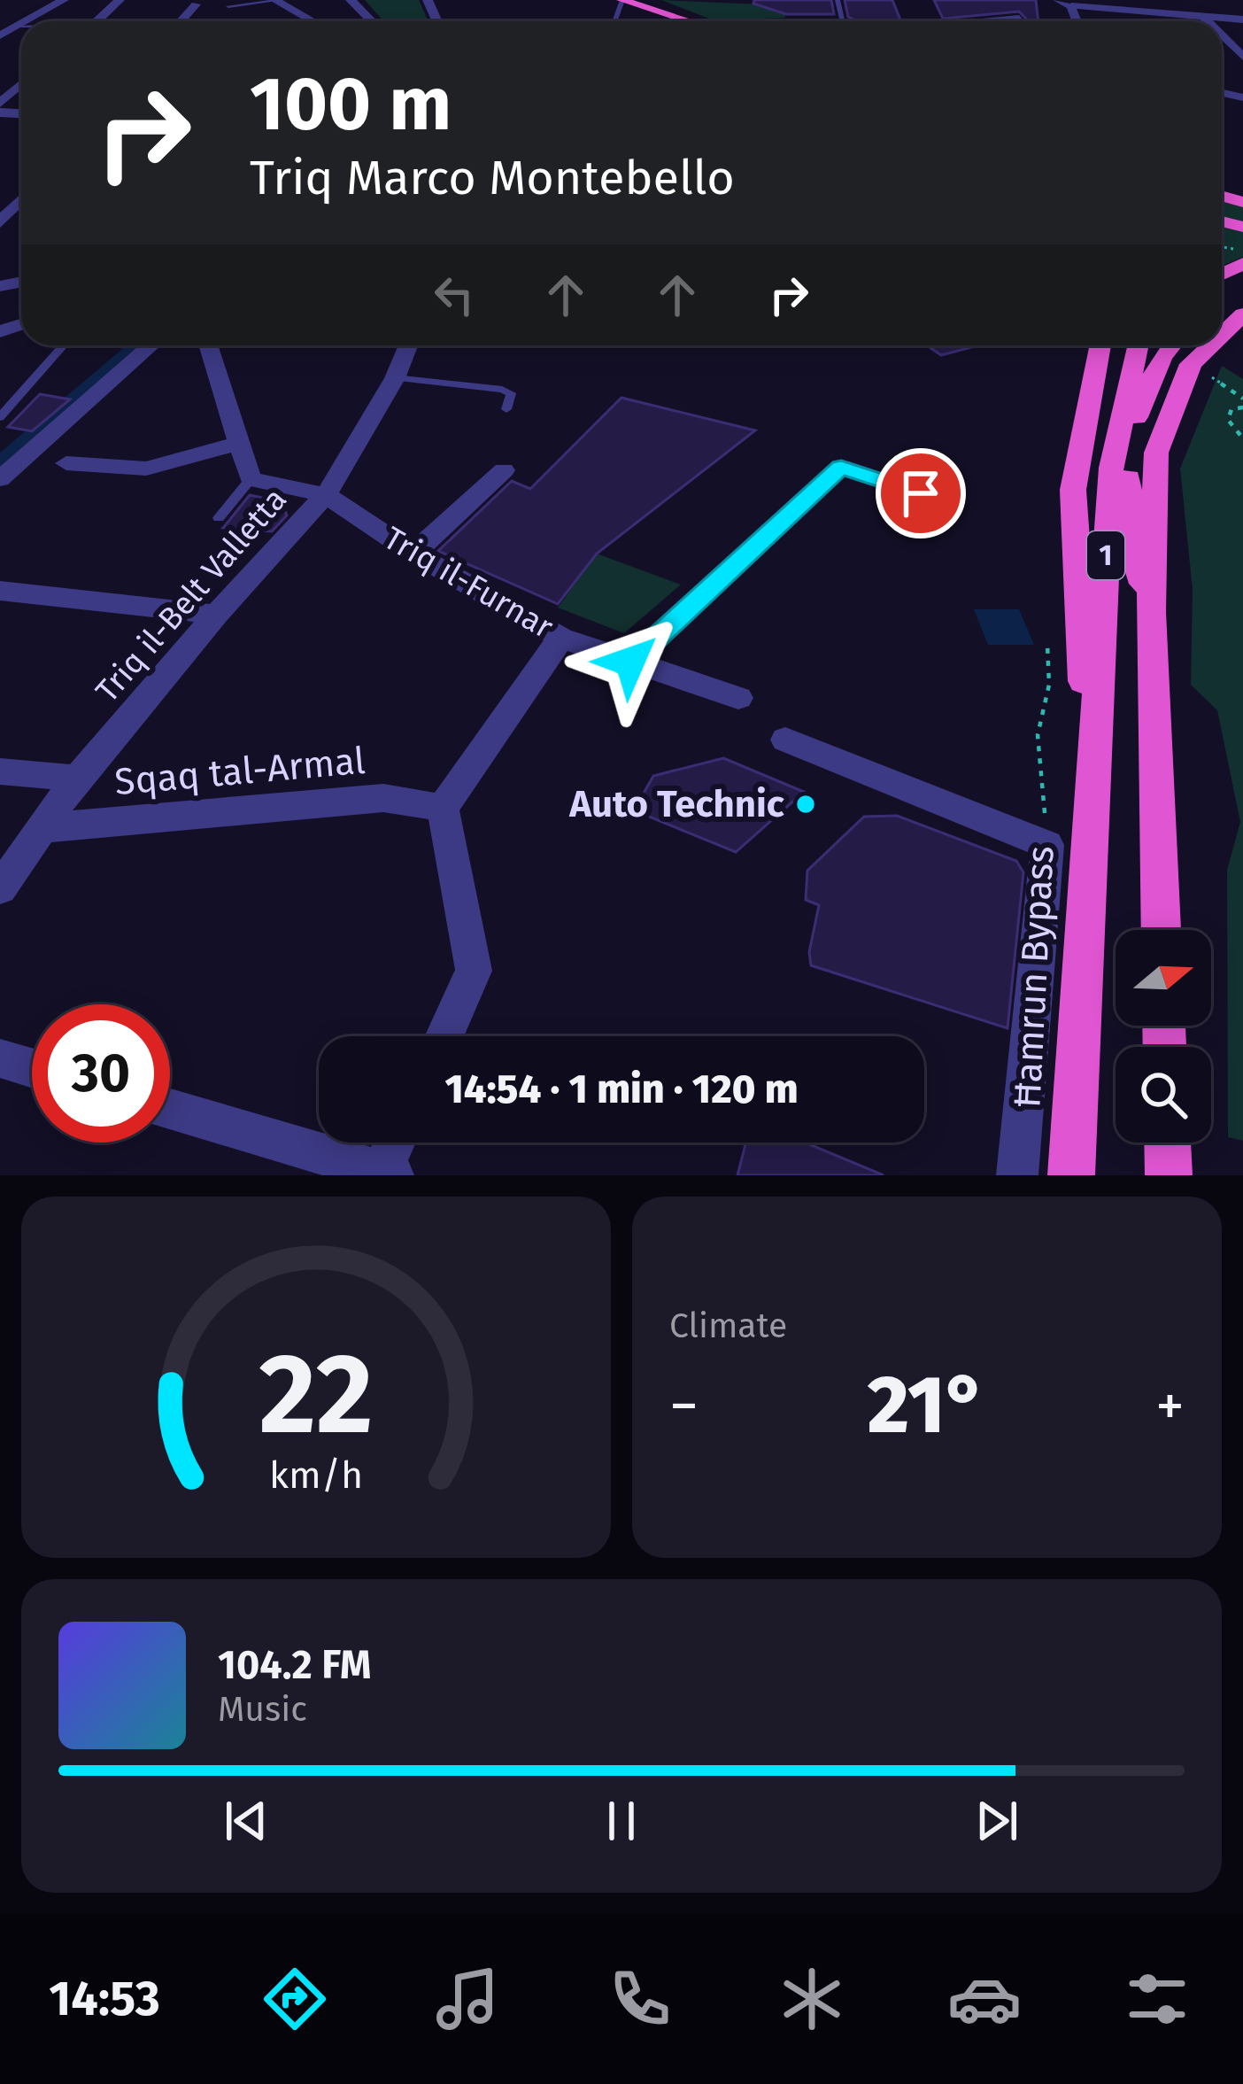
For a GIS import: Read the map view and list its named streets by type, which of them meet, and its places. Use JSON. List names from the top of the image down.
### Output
{
  "streets": {
    "highway": ["1", "Ħamrun Bypass"],
    "street": ["Triq il-Furnar", "Triq il-Belt Valletta", "Sqaq tal-Armal"]
  },
  "crossings": [
    ["1", "Ħamrun Bypass"],
    ["Triq il-Furnar", "Triq il-Belt Valletta"],
    ["Triq il-Belt Valletta", "Sqaq tal-Armal"]
  ],
  "places": ["Auto Technic"],
  "north": "right",
  "page": {
    "turn": ["100 m", "Triq Marco Montebello"],
    "limit": "30",
    "trip": "14:54 · 1 min · 120 m",
    "tile": "Climate",
    "heat": ["−", "21°", "+"],
    "song": ["104.2 FM", "Music"],
    "tabs": "14:53",
    "gauge": ["22", "km/h"]
  }
}
